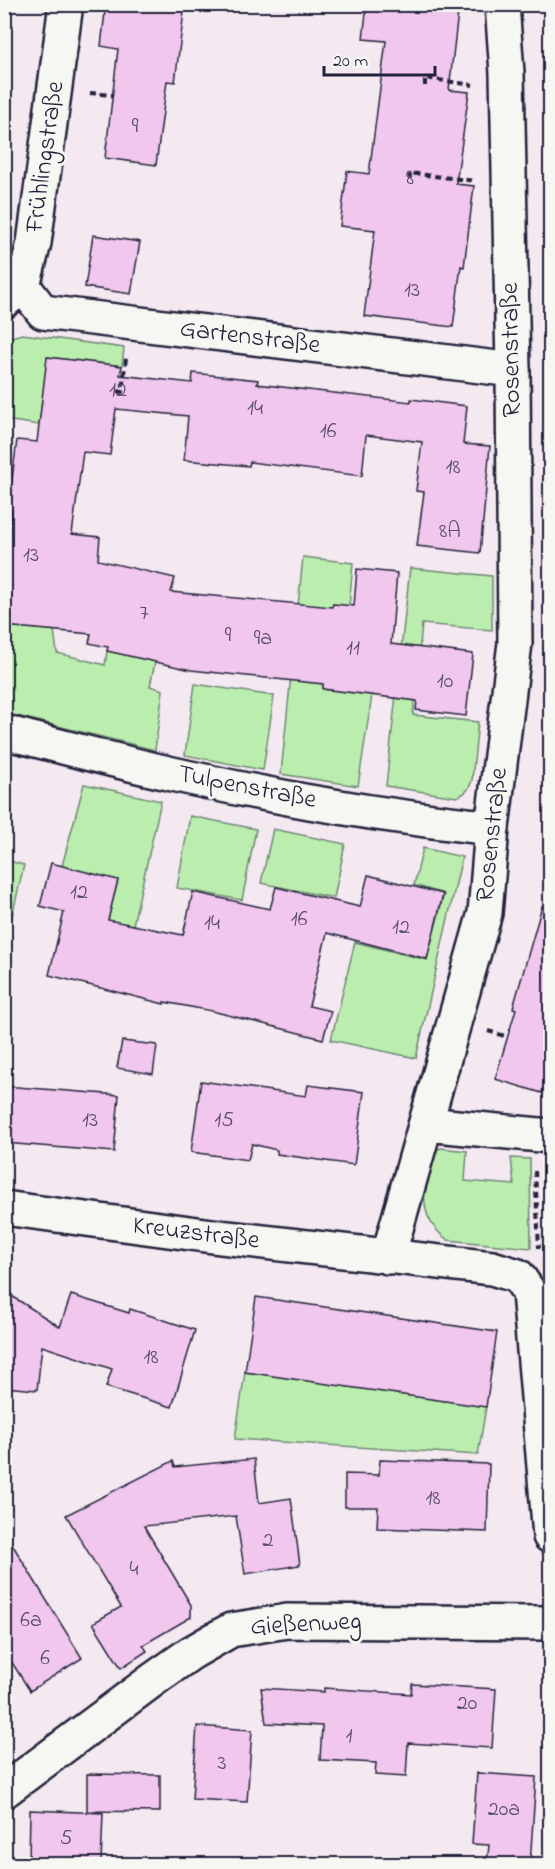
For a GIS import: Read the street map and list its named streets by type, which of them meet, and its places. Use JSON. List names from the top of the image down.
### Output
{
  "streets": {
    "street": [
      "Frühlingstraße",
      "Gartenstraße",
      "Rosenstraße",
      "Tulpenstraße",
      "Kreuzstraße",
      "Gießenweg"
    ]
  },
  "crossings": [
    ["Frühlingstraße", "Gartenstraße"],
    ["Gartenstraße", "Rosenstraße"],
    ["Rosenstraße", "Tulpenstraße"],
    ["Rosenstraße", "Kreuzstraße"]
  ],
  "house_numbers": [
    "9",
    "8",
    "13",
    "12",
    "14",
    "16",
    "18",
    "8A",
    "13",
    "7",
    "9",
    "9a",
    "11",
    "10",
    "12",
    "16",
    "14",
    "12",
    "13",
    "15",
    "18",
    "18",
    "2",
    "4",
    "6a",
    "6",
    "20",
    "1",
    "3",
    "20a",
    "5"
  ],
  "scale_bar": "20 m"
}
